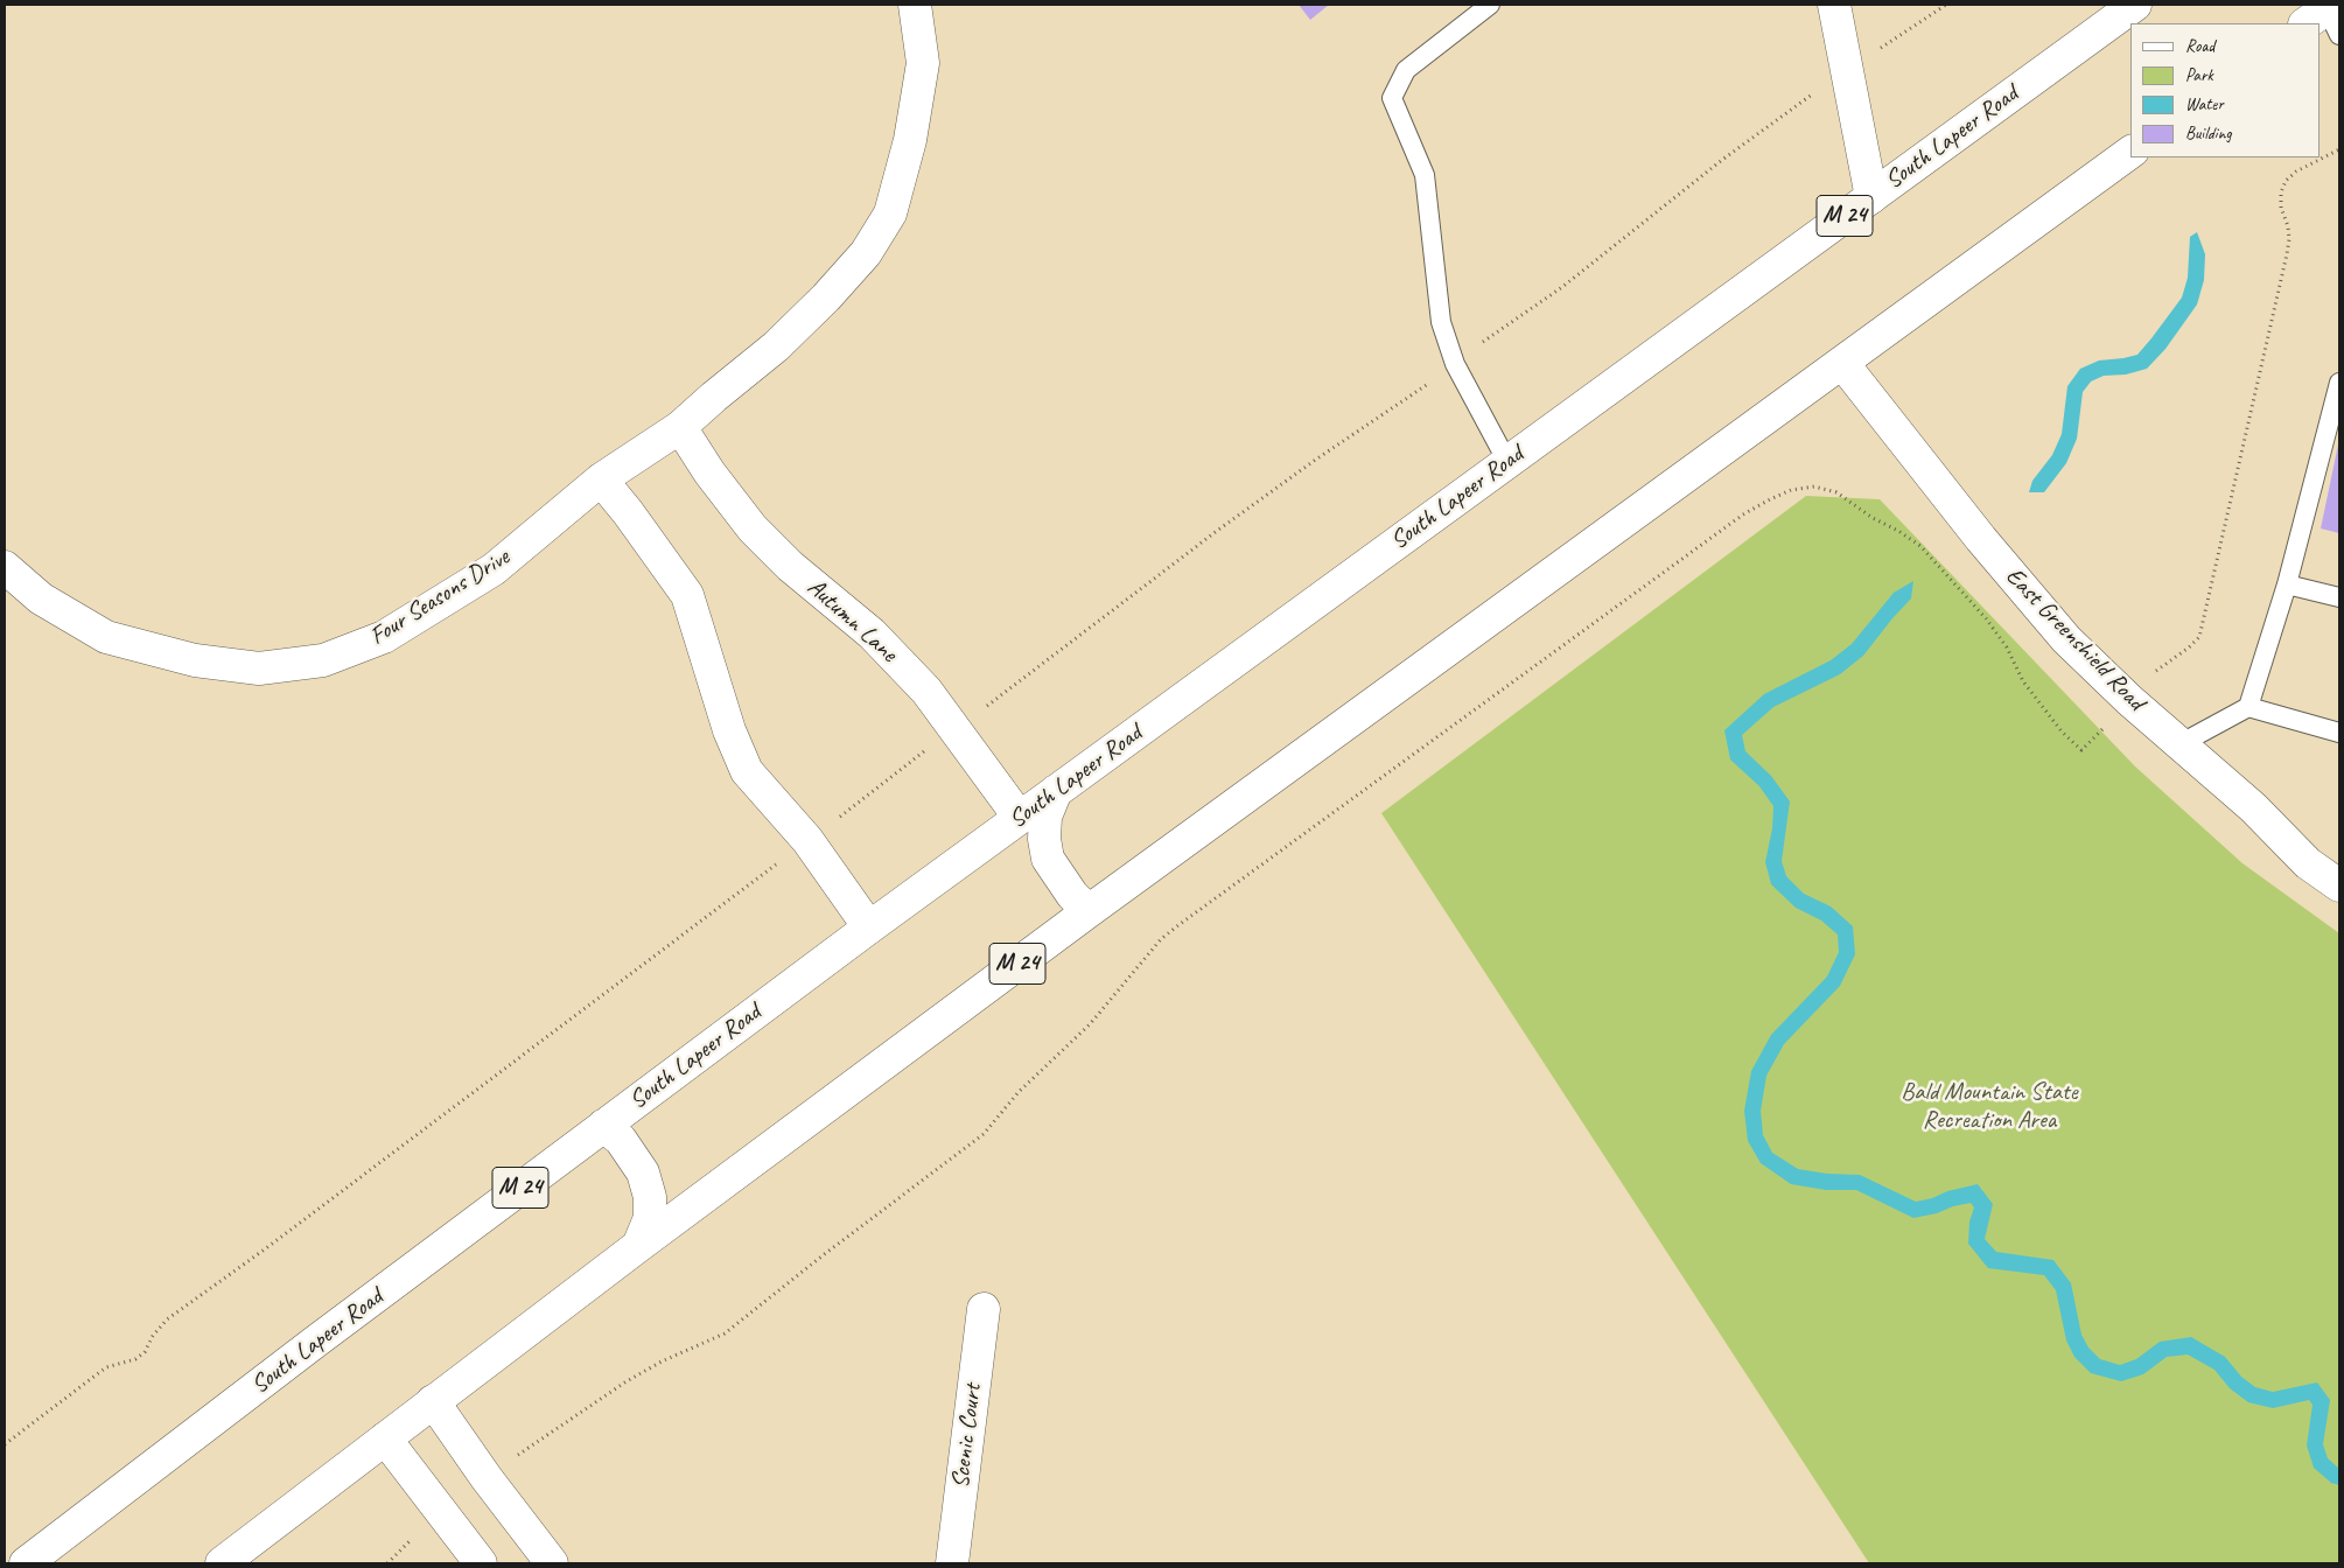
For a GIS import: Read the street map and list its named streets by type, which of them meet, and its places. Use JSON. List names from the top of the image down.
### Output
{
  "streets": {
    "main road": [
      "South Lapeer Road",
      "M 24",
      "Four Seasons Drive",
      "Autumn Lane",
      "East Greenshield Road",
      "Scenic Court"
    ]
  },
  "crossings": [
    ["South Lapeer Road", "Autumn Lane"],
    ["M 24", "East Greenshield Road"],
    ["Four Seasons Drive", "Autumn Lane"]
  ],
  "parks": ["Bald Mountain State Recreation Area"],
  "legend": [
    "Road",
    "Park",
    "Water",
    "Building"
  ]
}
